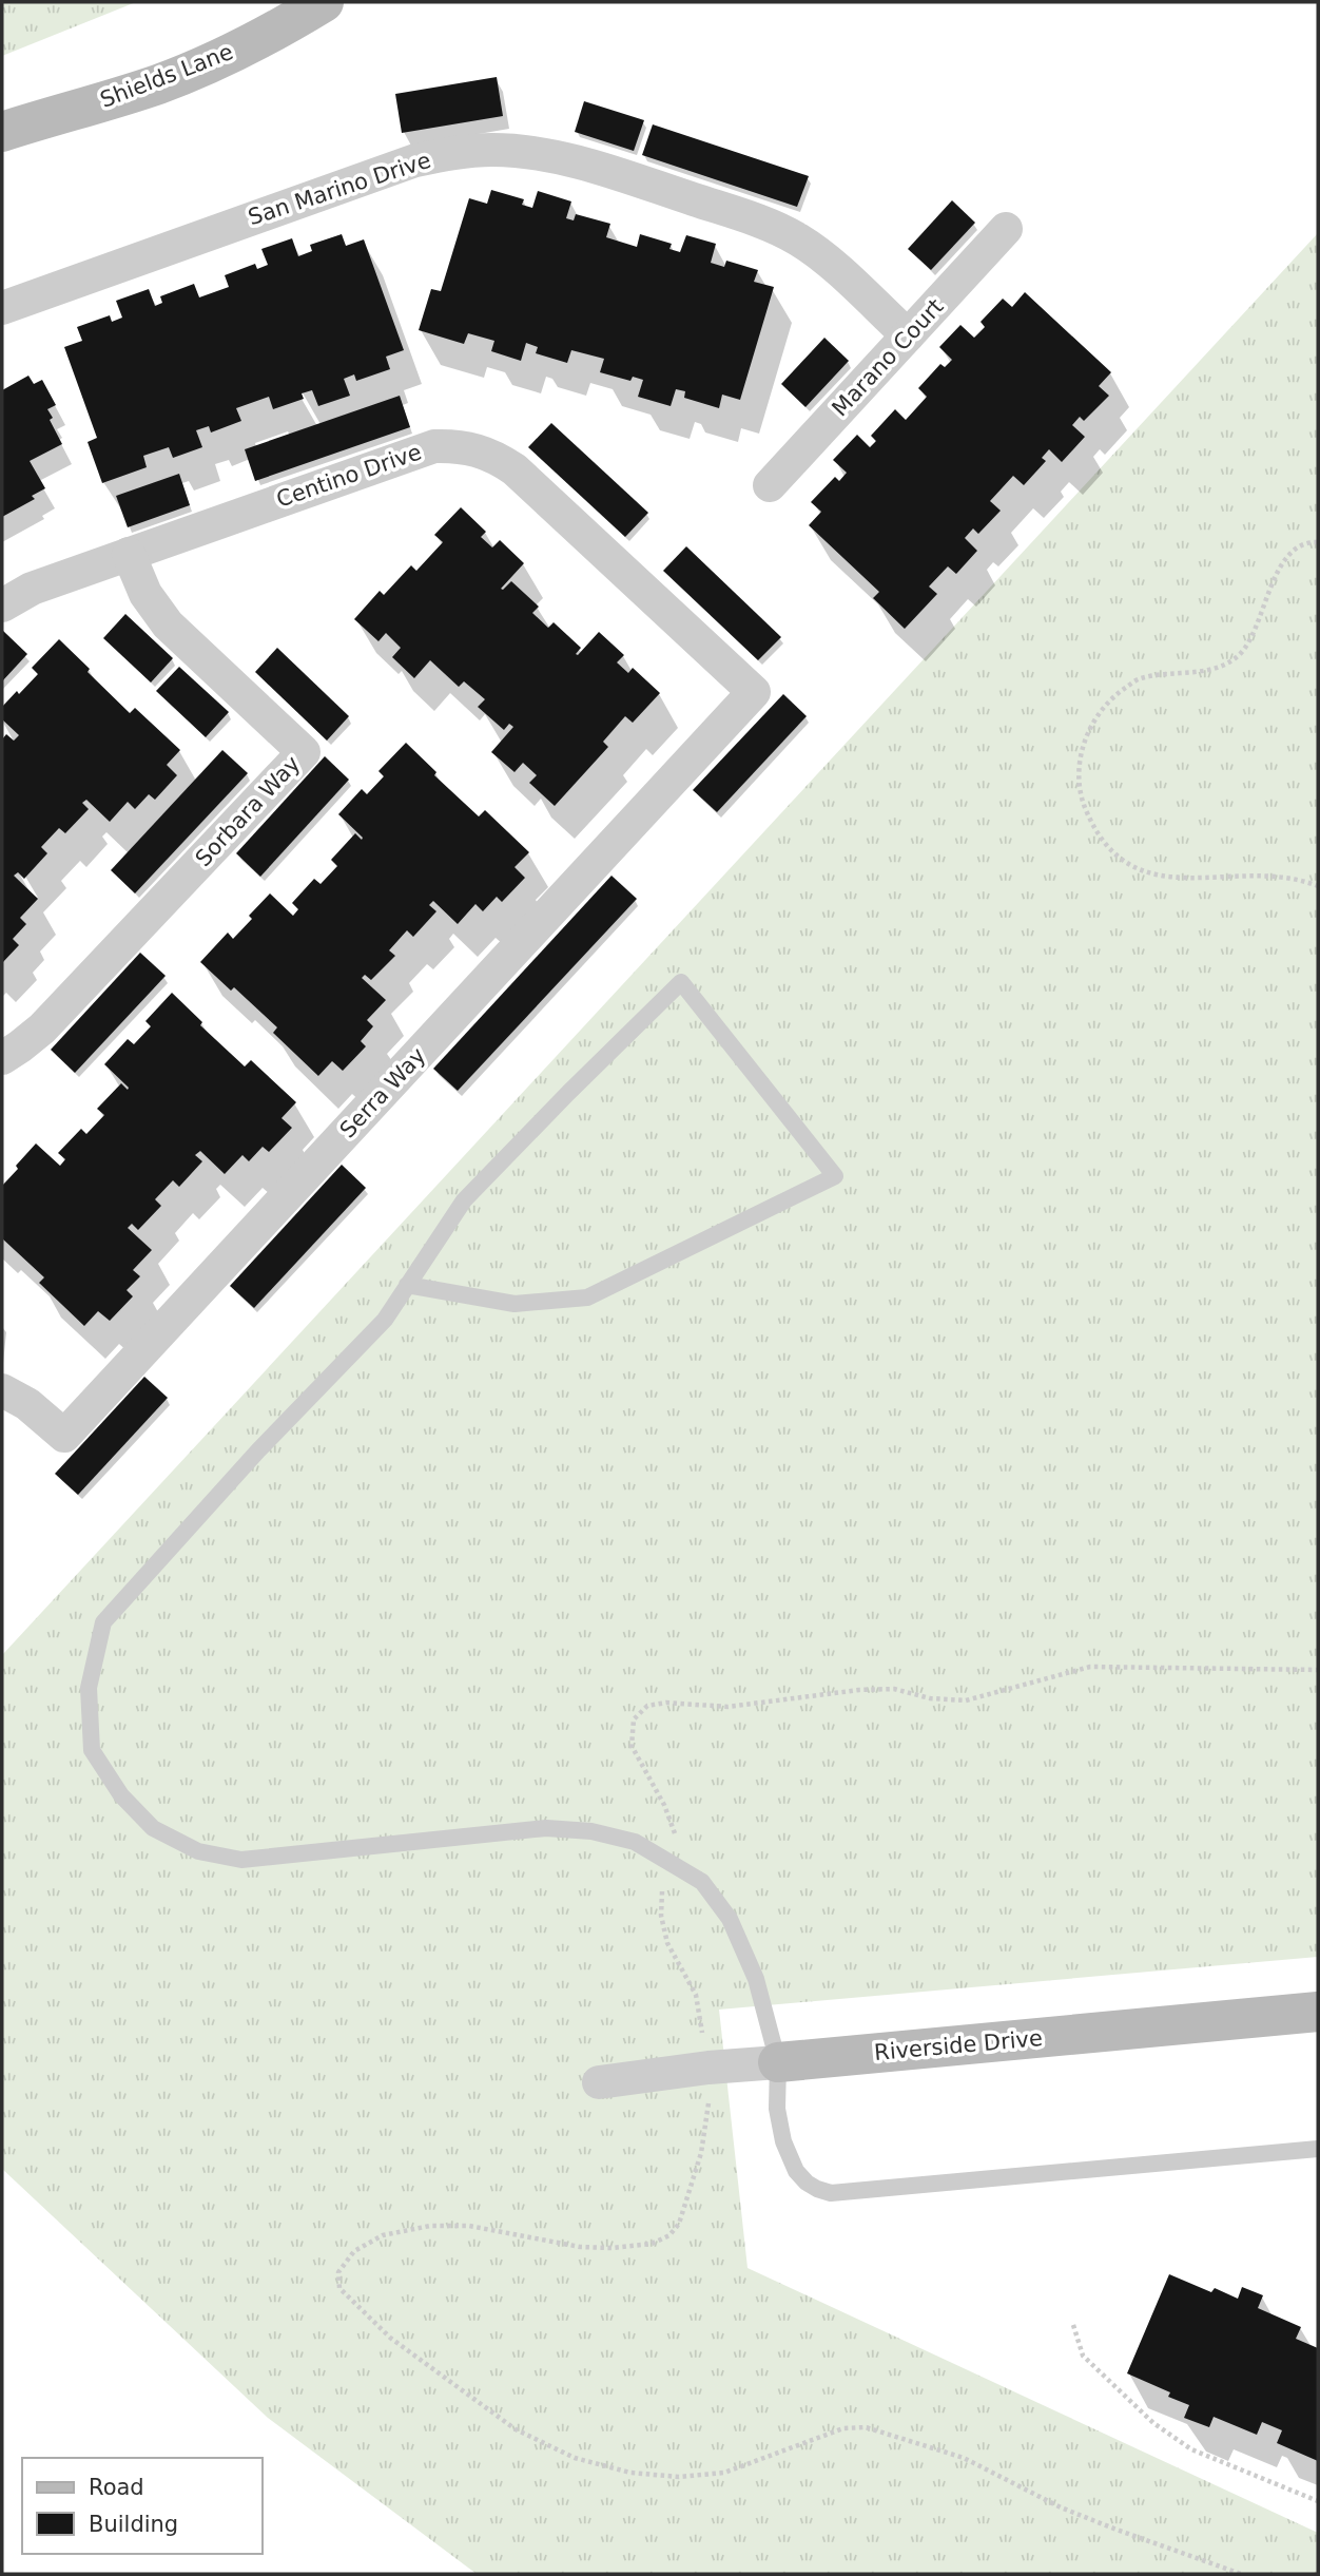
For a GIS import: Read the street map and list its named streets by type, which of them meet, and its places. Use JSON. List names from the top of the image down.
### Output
{
  "streets": {
    "street": [
      "Shields Lane",
      "San Marino Drive",
      "Marano Court",
      "Centino Drive",
      "Sorbara Way",
      "Serra Way",
      "Riverside Drive"
    ]
  },
  "crossings": [
    ["San Marino Drive", "Marano Court"],
    ["Centino Drive", "Sorbara Way"],
    ["Centino Drive", "Serra Way"]
  ],
  "legend": ["Road", "Building"]
}
